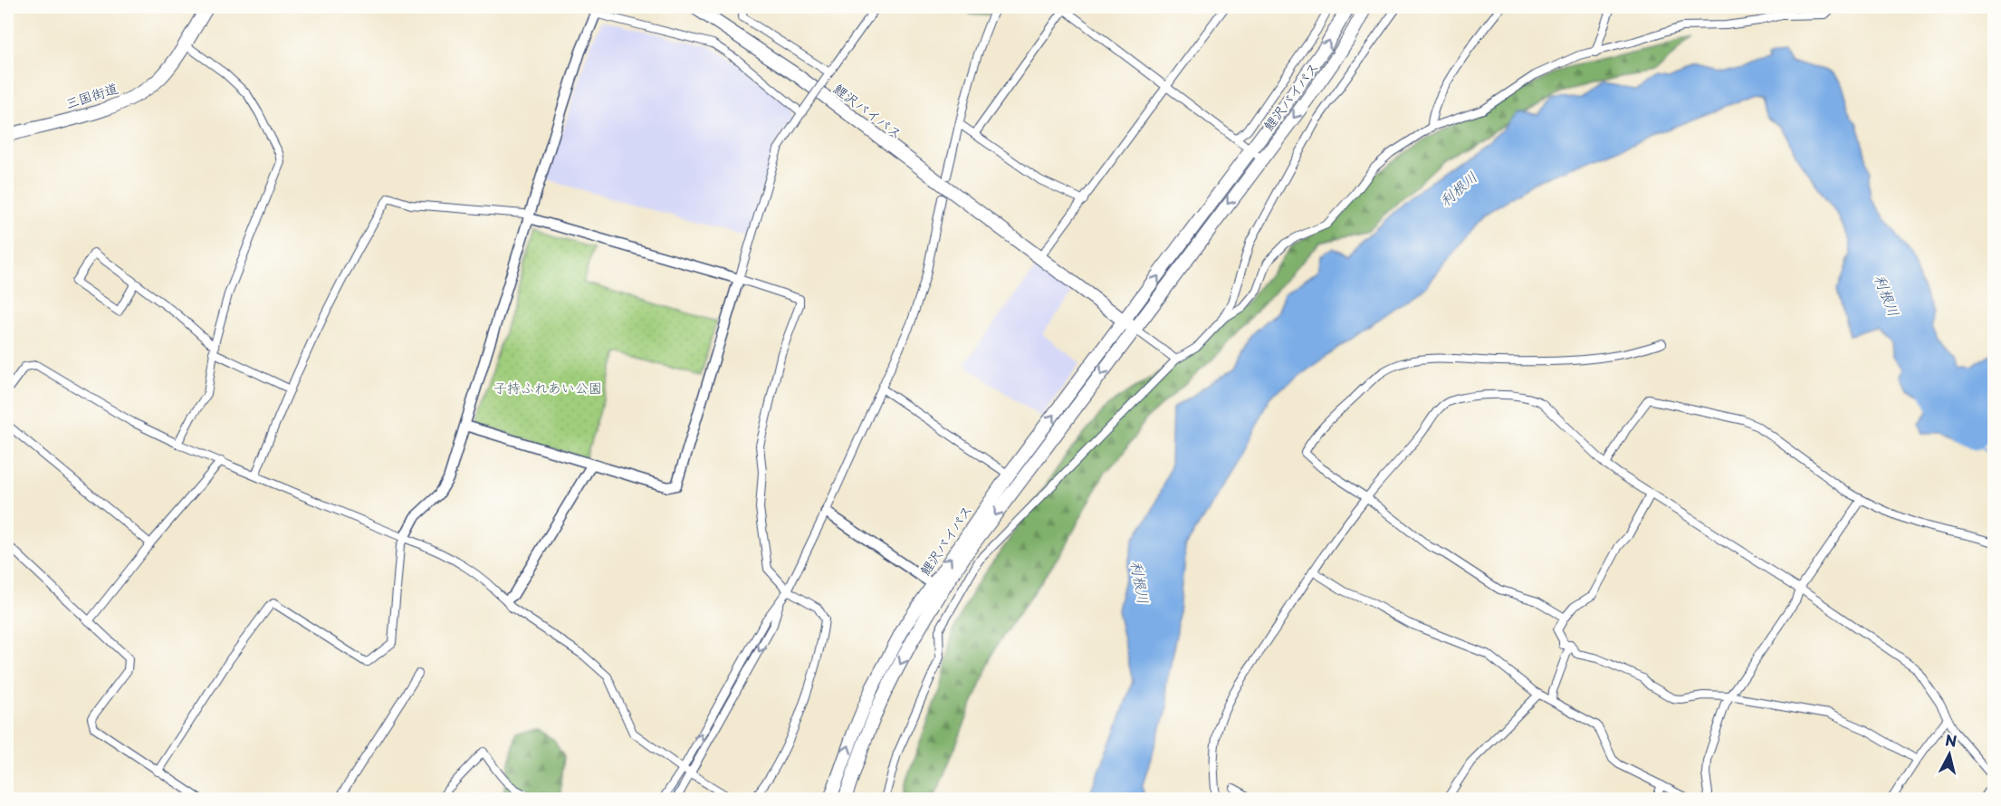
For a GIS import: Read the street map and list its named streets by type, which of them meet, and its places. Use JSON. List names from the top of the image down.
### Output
{
  "streets": {
    "main road": ["三国街道", "鯉沢バイパス"]
  },
  "water": ["利根川"],
  "parks": ["子持ふれあい公園"],
  "north": "top"
}
